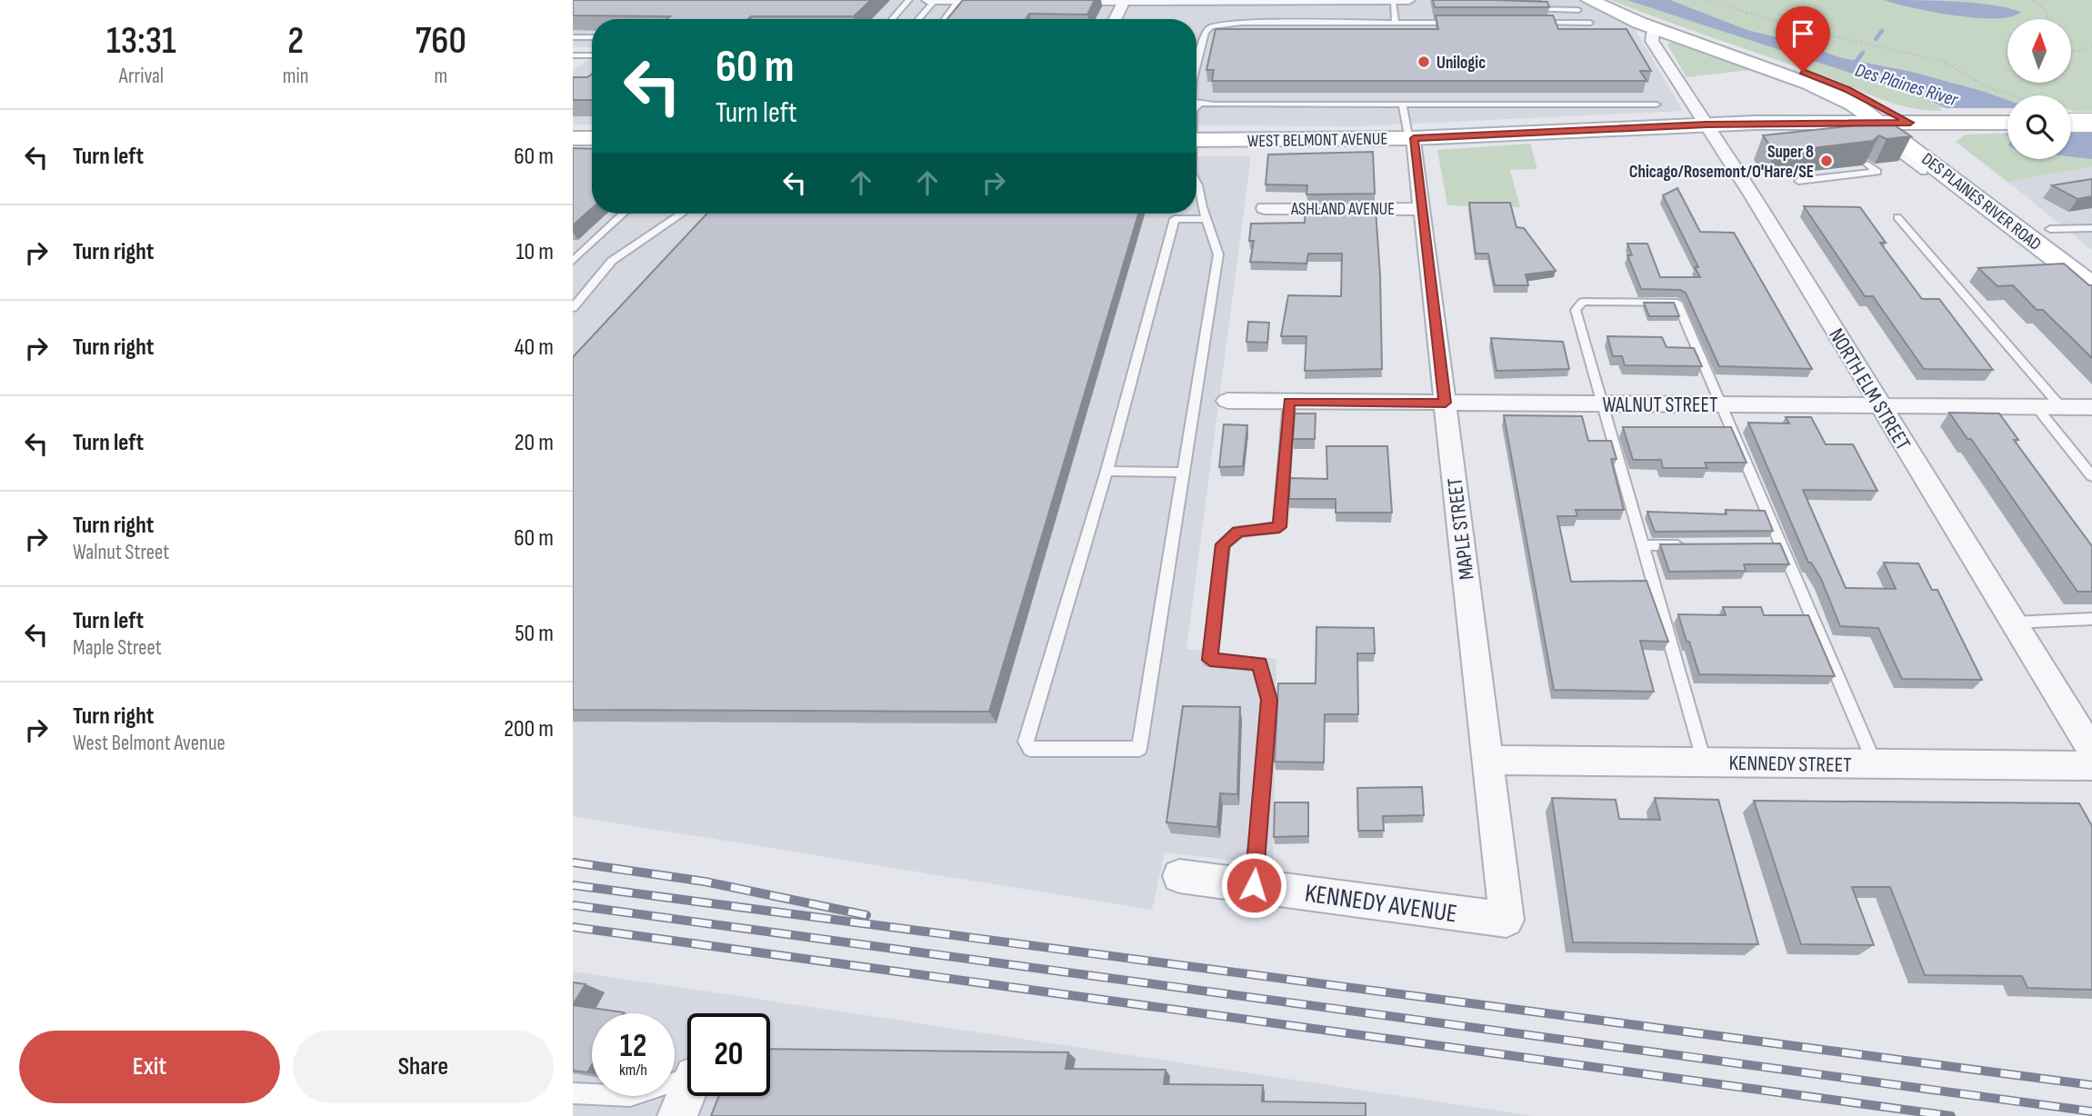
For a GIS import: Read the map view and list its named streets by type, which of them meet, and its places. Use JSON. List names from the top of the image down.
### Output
{
  "streets": {
    "main road": ["WEST BELMONT AVENUE", "DES PLAINES RIVER ROAD"],
    "street": [
      "ASHLAND AVENUE",
      "NORTH ELM STREET",
      "WALNUT STREET",
      "MAPLE STREET",
      "KENNEDY STREET",
      "KENNEDY AVENUE"
    ]
  },
  "crossings": [
    ["WEST BELMONT AVENUE", "DES PLAINES RIVER ROAD"],
    ["WEST BELMONT AVENUE", "NORTH ELM STREET"],
    ["WEST BELMONT AVENUE", "MAPLE STREET"],
    ["DES PLAINES RIVER ROAD", "NORTH ELM STREET"],
    ["ASHLAND AVENUE", "MAPLE STREET"],
    ["NORTH ELM STREET", "WALNUT STREET"],
    ["WALNUT STREET", "MAPLE STREET"],
    ["MAPLE STREET", "KENNEDY STREET"],
    ["MAPLE STREET", "KENNEDY AVENUE"]
  ],
  "water": ["Des Plaines River"],
  "places": ["Unilogic", "Super 8 Chicago/Rosemont/O'Hare/SE"],
  "north": "top",
  "page": {
    "eta": [
      "13:31",
      "Arrival",
      "2",
      "min",
      "760",
      "m"
    ],
    "turn": ["60 m", "Turn left"],
    "list": [
      {
        "name": "Turn left",
        "value": "60 m"
      },
      {
        "name": "Turn right",
        "value": "10 m"
      },
      {
        "name": "Turn right",
        "value": "40 m"
      },
      {
        "name": "Turn left",
        "value": "20 m"
      },
      {
        "name": "Turn right",
        "note": "Walnut Street",
        "value": "60 m"
      },
      {
        "name": "Turn left",
        "note": "Maple Street",
        "value": "50 m"
      },
      {
        "name": "Turn right",
        "note": "West Belmont Avenue",
        "value": "200 m"
      }
    ],
    "speed": "12 km/h",
    "limit": "20",
    "buttons": ["Exit", "Share"]
  }
}
